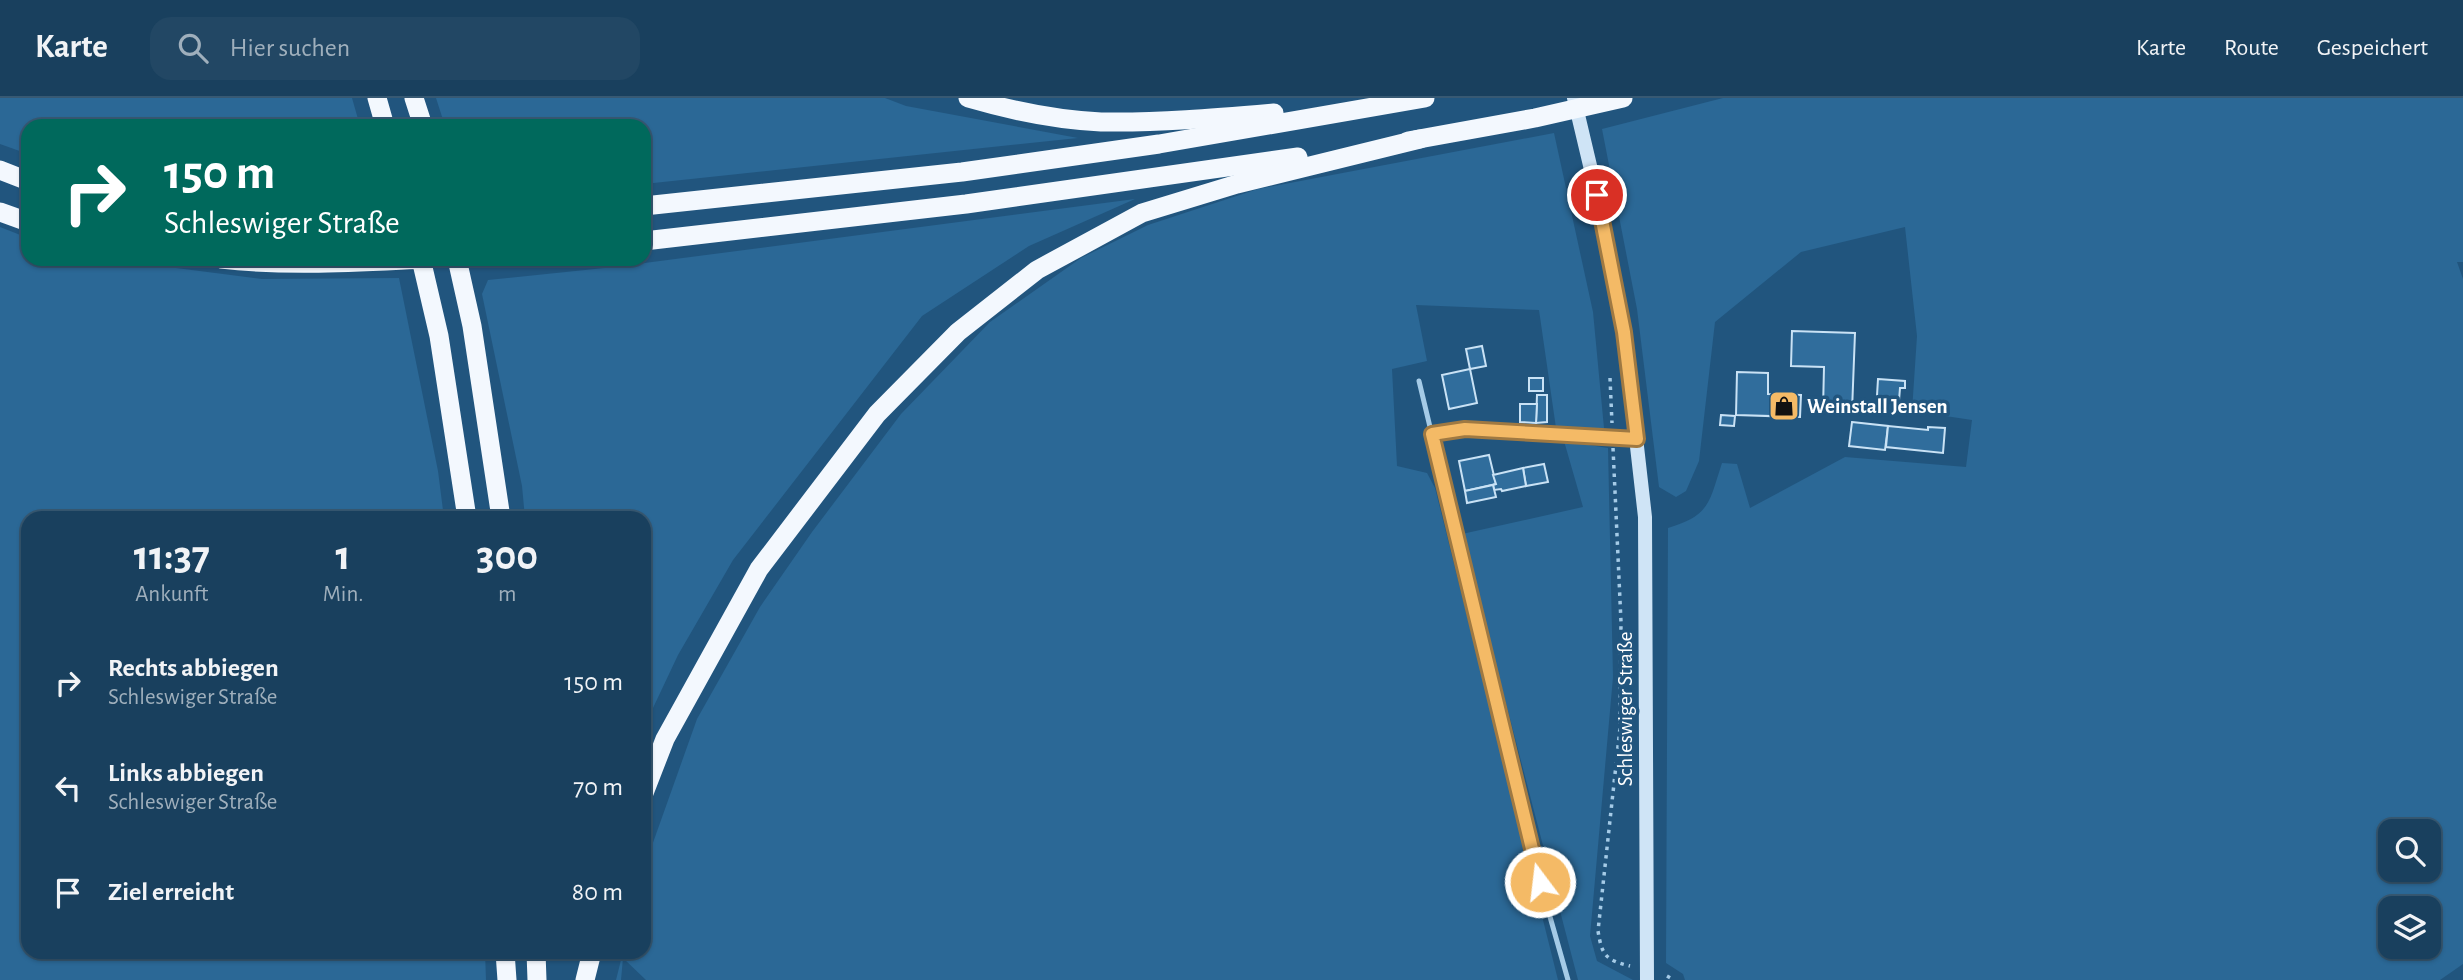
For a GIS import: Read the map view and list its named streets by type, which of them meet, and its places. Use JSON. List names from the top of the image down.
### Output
{
  "streets": {
    "main road": ["Schleswiger Straße"]
  },
  "places": {
    "shop": ["Weinstall Jensen"]
  },
  "page": {
    "header": "Karte",
    "search": "Hier suchen",
    "nav": ["Karte", "Route", "Gespeichert"],
    "turn": ["150 m", "Schleswiger Straße"],
    "eta": [
      "11:37",
      "Ankunft",
      "1",
      "Min.",
      "300",
      "m"
    ],
    "list": [
      {
        "name": "Rechts abbiegen",
        "note": "Schleswiger Straße",
        "value": "150 m"
      },
      {
        "name": "Links abbiegen",
        "note": "Schleswiger Straße",
        "value": "70 m"
      },
      {
        "name": "Ziel erreicht",
        "value": "80 m"
      }
    ]
  }
}
